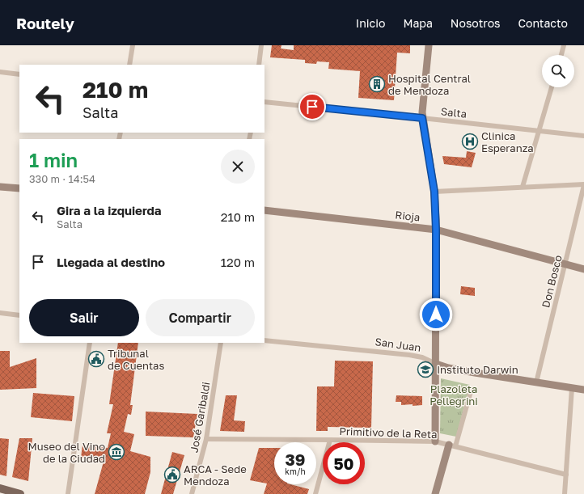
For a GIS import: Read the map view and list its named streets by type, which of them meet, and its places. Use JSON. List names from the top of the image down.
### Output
{
  "streets": {
    "street": [
      "Salta",
      "Rioja",
      "Don Bosco",
      "San Juan",
      "José Garibaldi",
      "Primitivo de la Reta"
    ]
  },
  "crossings": [
    ["Rioja", "Don Bosco"],
    ["Don Bosco", "San Juan"],
    ["José Garibaldi", "Primitivo de la Reta"]
  ],
  "parks": ["Plazoleta Pellegrini"],
  "places": {
    "building": ["Hospital Central de Mendoza"],
    "hospital": ["Clinica Esperanza"],
    "public building": ["Tribunal de Cuentas", "ARCA - Sede Mendoza"],
    "school or university": ["Instituto Darwin"],
    "museum": ["Museo del Vino de la Ciudad"]
  },
  "page": {
    "header": "Routely",
    "nav": [
      "Inicio",
      "Mapa",
      "Nosotros",
      "Contacto"
    ],
    "turn": ["210 m", "Salta"],
    "heading": ["1 min", "330 m · 14:54"],
    "list": [
      {
        "name": "Gira a la izquierda",
        "note": "Salta",
        "value": "210 m"
      },
      {
        "name": "Llegada al destino",
        "value": "120 m"
      }
    ],
    "buttons": ["Salir", "Compartir"],
    "speed": "39 km/h",
    "limit": "50"
  }
}
